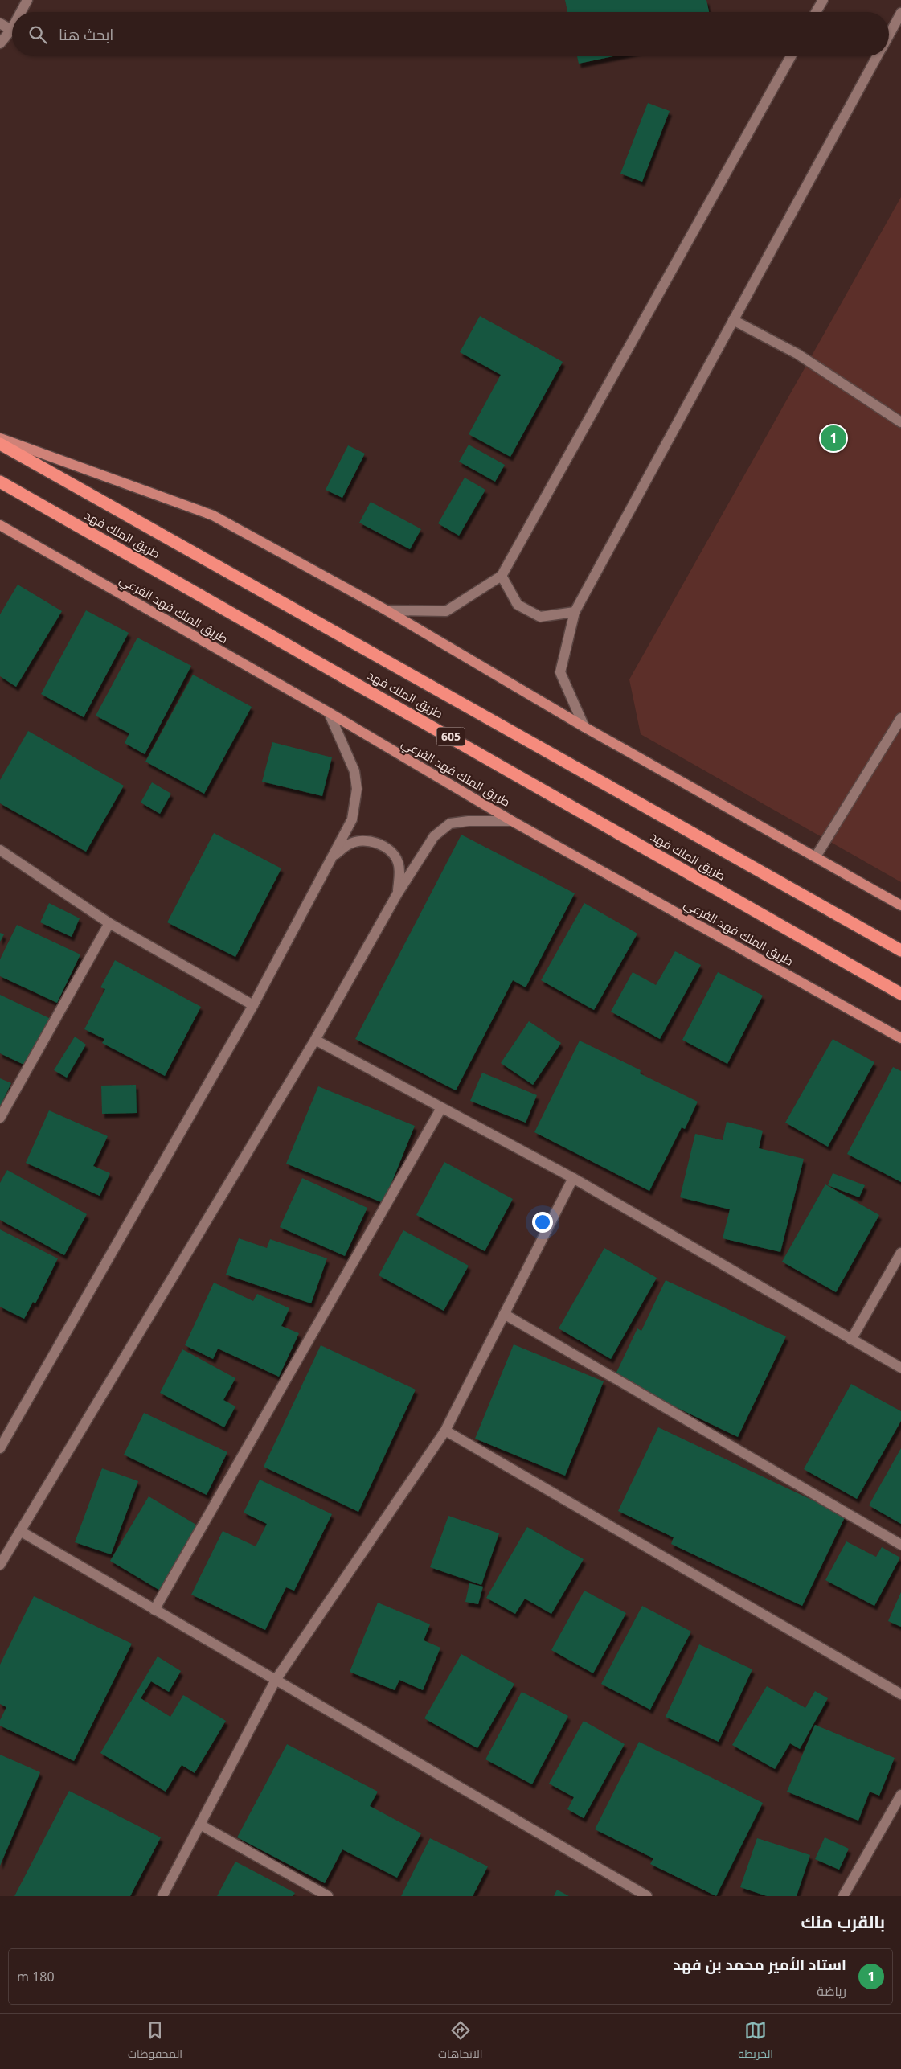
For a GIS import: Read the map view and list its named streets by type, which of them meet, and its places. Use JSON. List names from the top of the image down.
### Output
{
  "streets": {
    "highway": ["طريق الملك فهد", "605"],
    "main road": ["طريق الملك فهد الفرعي"]
  },
  "page": {
    "search": "ابحث هنا",
    "pins": "1",
    "heading": "بالقرب منك",
    "list": [
      {
        "mark": "1",
        "name": "استاد الأمير محمد بن فهد",
        "note": "رياضة",
        "value": "180 m"
      }
    ],
    "nav": ["الخريطة", "الاتجاهات", "المحفوظات"]
  }
}
